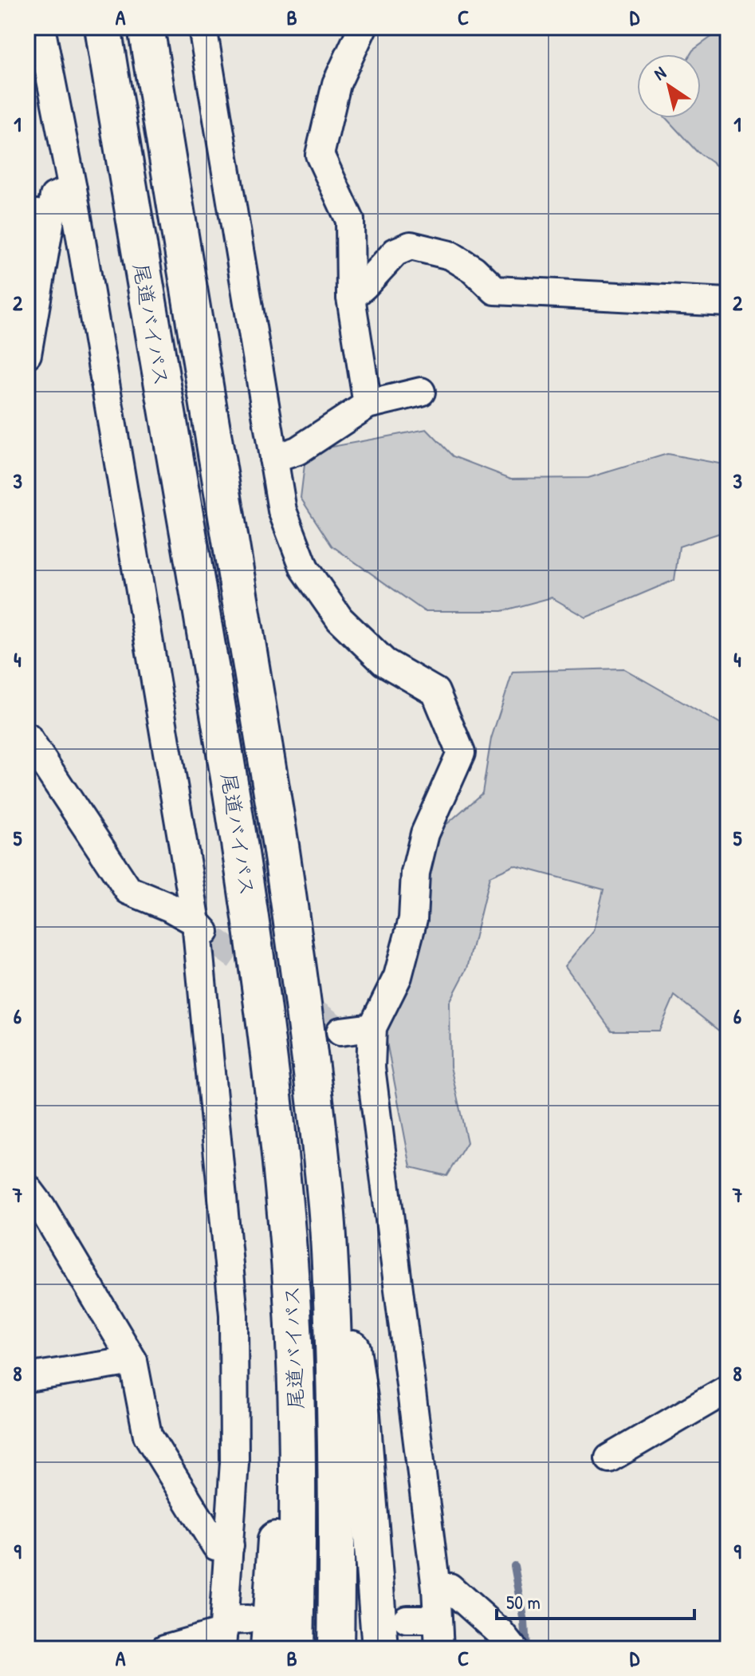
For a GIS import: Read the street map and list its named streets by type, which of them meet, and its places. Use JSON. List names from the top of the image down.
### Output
{
  "streets": {
    "highway": ["尾道バイパス"]
  },
  "scale_bar": "50 m",
  "north": "top left",
  "grid": {
    "columns": [
      "A",
      "B",
      "C",
      "D"
    ],
    "rows": [
      "1",
      "2",
      "3",
      "4",
      "5",
      "6",
      "7",
      "8",
      "9"
    ]
  }
}
